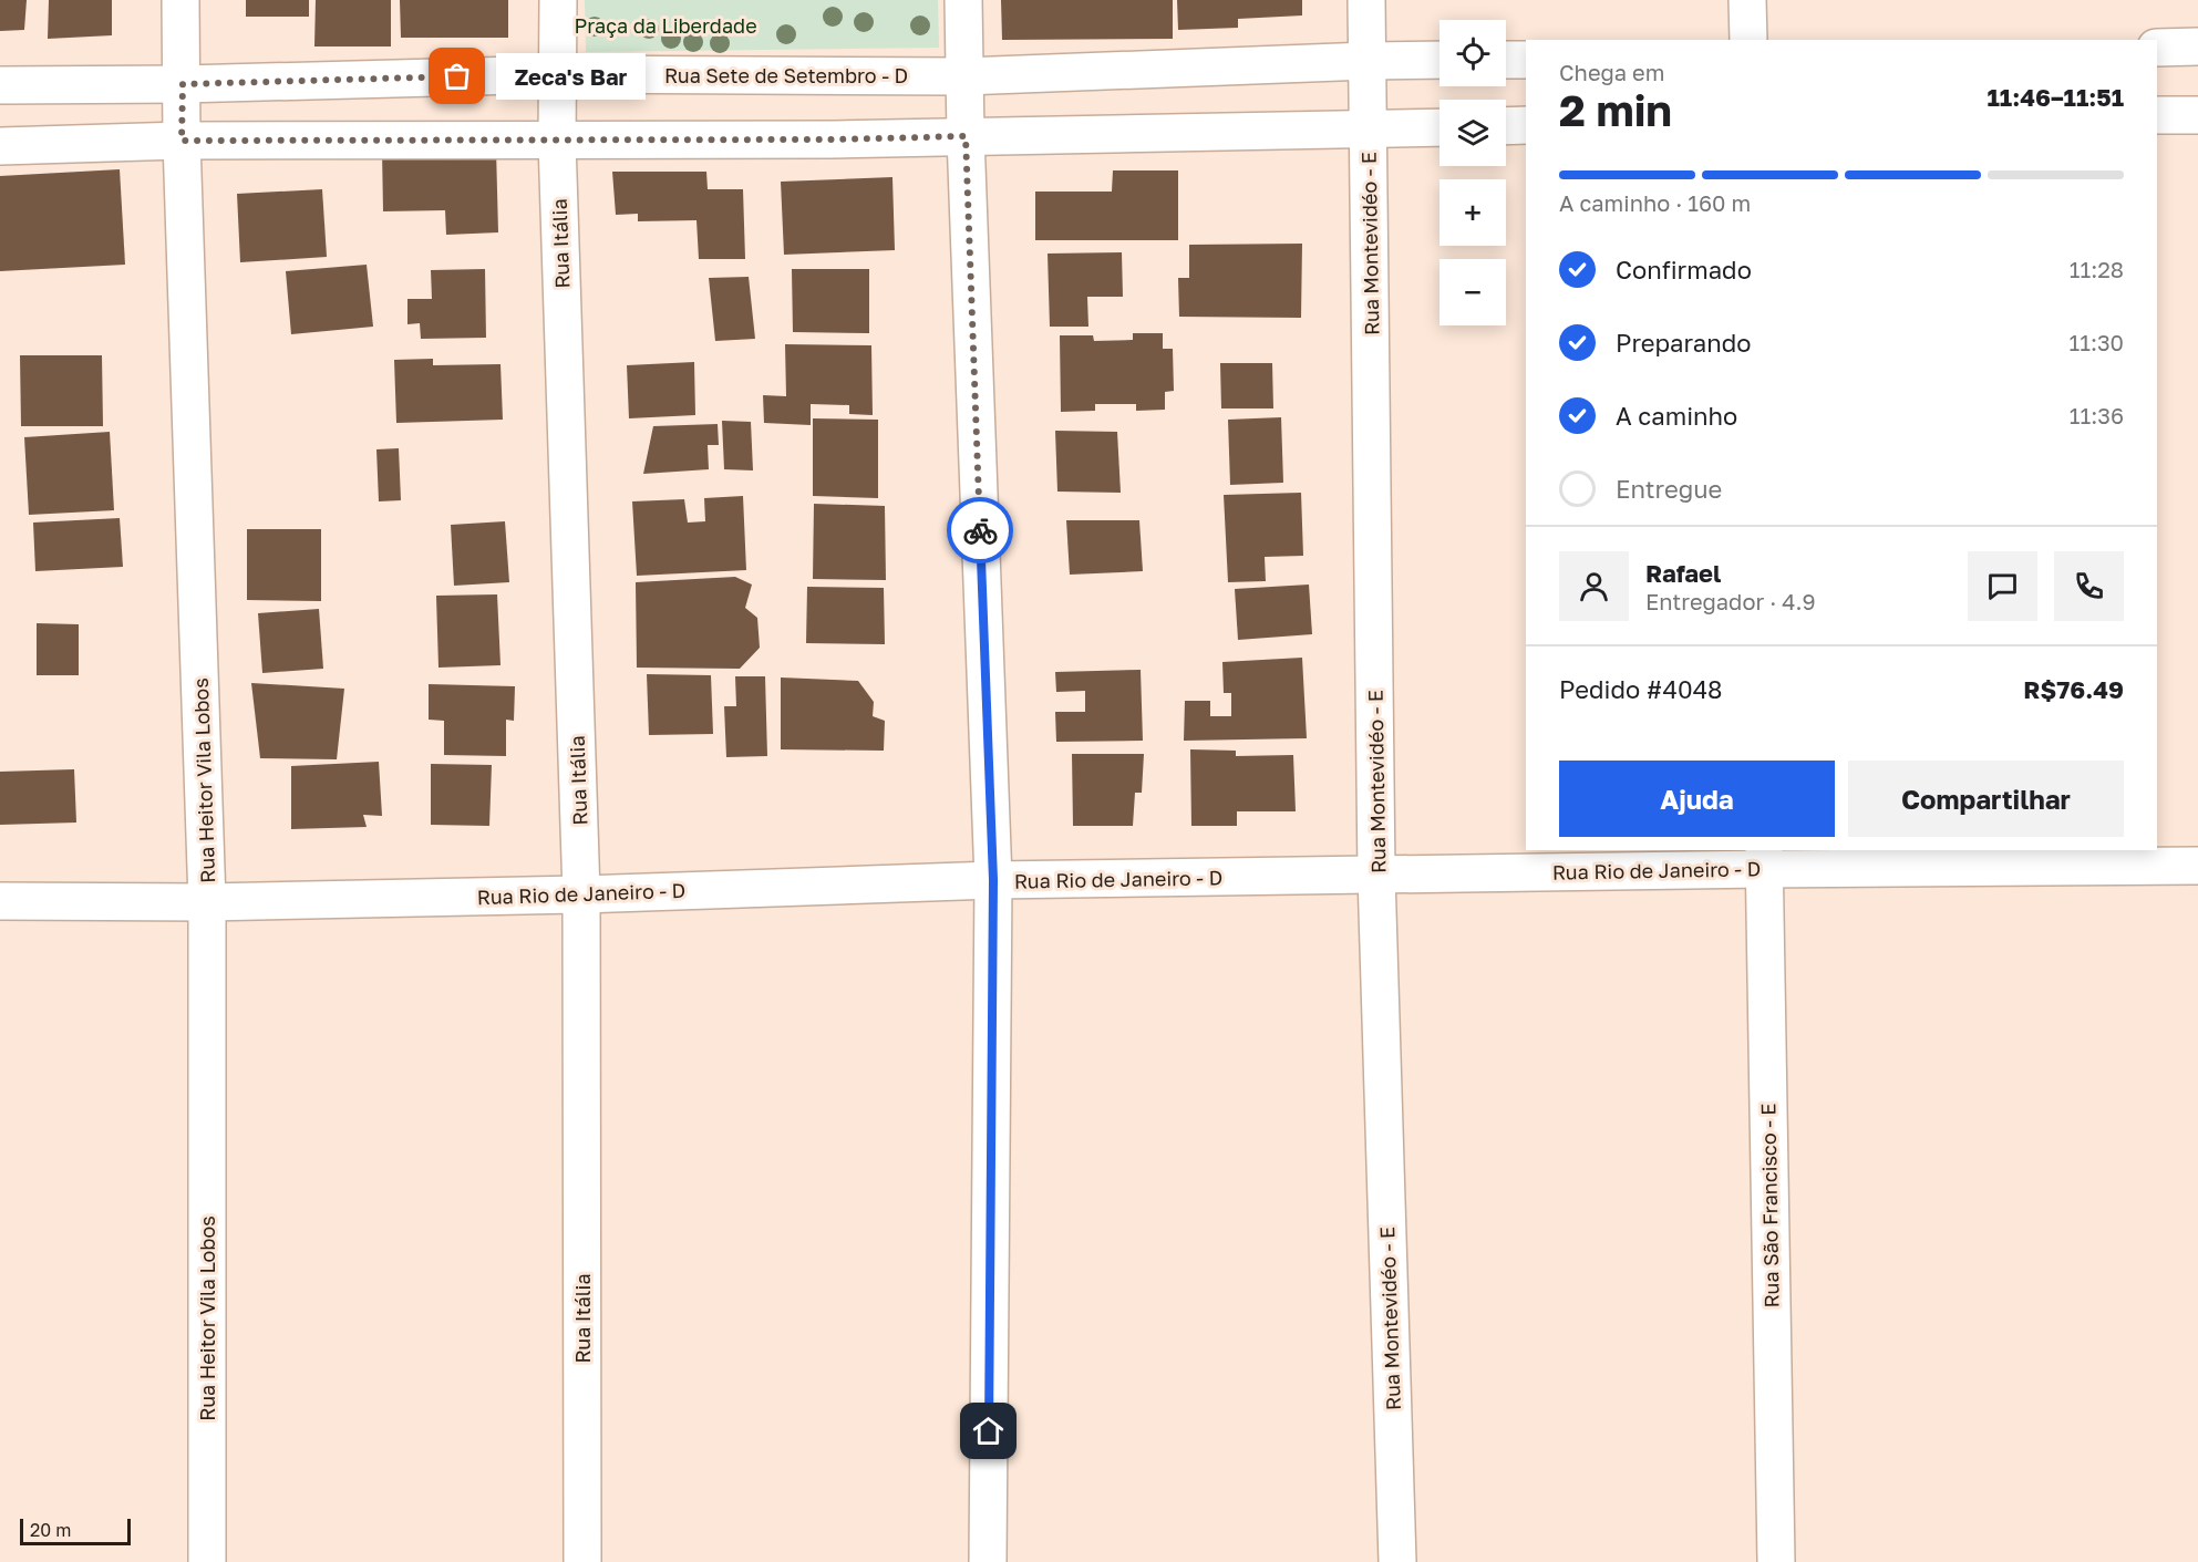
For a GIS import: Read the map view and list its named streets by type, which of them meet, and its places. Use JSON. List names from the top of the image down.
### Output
{
  "streets": {
    "street": [
      "Rua Sete de Setembro - D",
      "Rua Itália",
      "Rua Montevidéo - E",
      "Rua Heitor Vila Lobos",
      "Rua Rio de Janeiro - D",
      "Rua São Francisco - E"
    ]
  },
  "crossings": [
    ["Rua Sete de Setembro - D", "Rua Itália"],
    ["Rua Sete de Setembro - D", "Rua Montevidéo - E"],
    ["Rua Sete de Setembro - D", "Rua Heitor Vila Lobos"],
    ["Rua Itália", "Rua Rio de Janeiro - D"],
    ["Rua Montevidéo - E", "Rua Rio de Janeiro - D"],
    ["Rua Heitor Vila Lobos", "Rua Rio de Janeiro - D"],
    ["Rua Rio de Janeiro - D", "Rua São Francisco - E"]
  ],
  "parks": ["Praça da Liberdade"],
  "places": ["Zeca's Bar"],
  "scale_bar": "20 m",
  "page": {
    "map_buttons": ["+", "−"],
    "heading": ["2 min", "Chega em", "11:46–11:51"],
    "panel": [
      "Rafael",
      "Entregador · 4.9",
      "Pedido #4048",
      "R$76.49"
    ],
    "bubble": "Zeca's Bar",
    "bar": "A caminho · 160 m",
    "list": [
      ["Confirmado", "11:28"],
      ["Preparando", "11:30"],
      ["A caminho", "11:36"],
      "Entregue"
    ],
    "buttons": ["Ajuda", "Compartilhar"],
    "scale": "20 m"
  }
}
